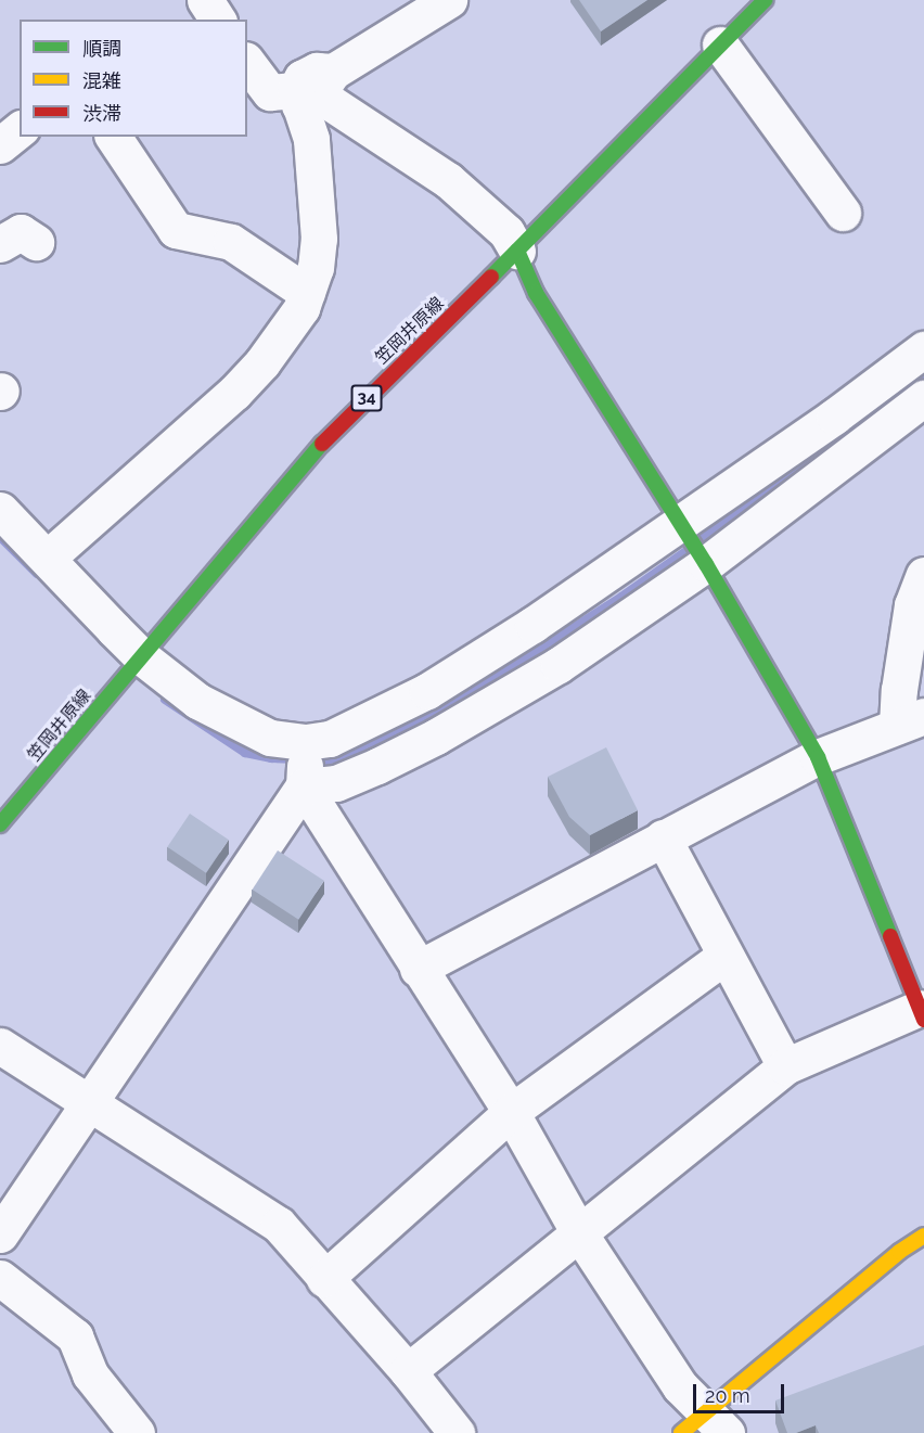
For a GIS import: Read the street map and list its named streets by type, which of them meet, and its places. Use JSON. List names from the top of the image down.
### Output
{
  "streets": {
    "main road": ["笠岡井原線", "34"]
  },
  "legend": ["順調", "混雑", "渋滞"],
  "scale_bar": "20 m"
}
